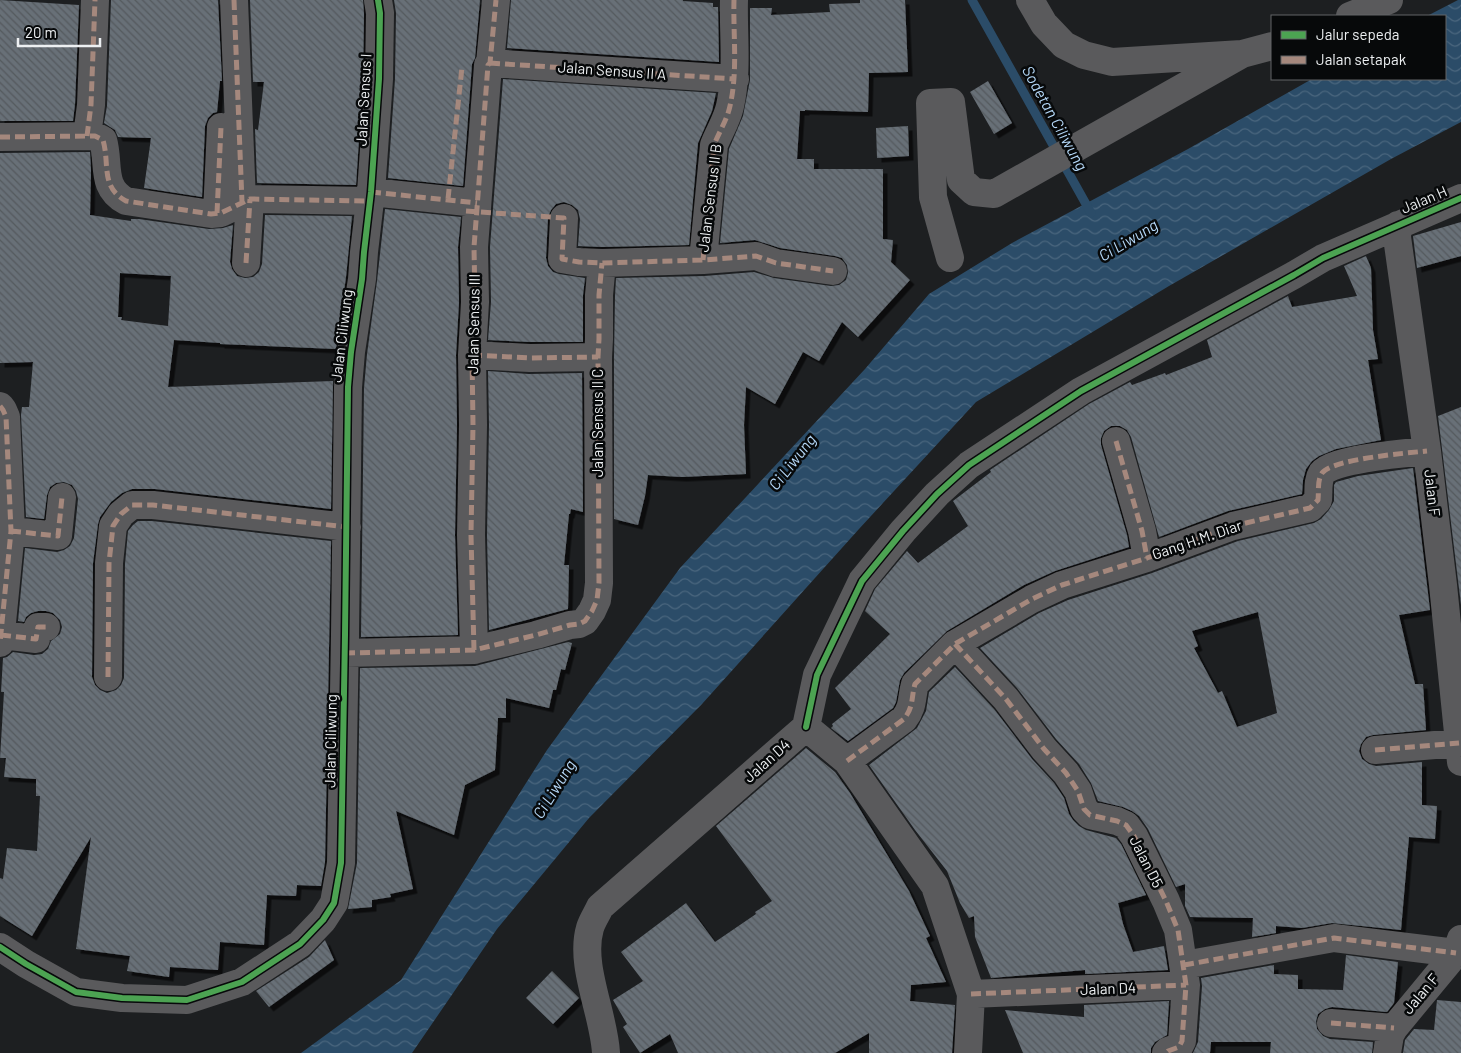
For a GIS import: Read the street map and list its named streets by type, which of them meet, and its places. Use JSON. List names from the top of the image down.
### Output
{
  "streets": {
    "street": [
      "Jalan Sensus II A",
      "Jalan Sensus I",
      "Jalan Sensus II B",
      "Jalan H",
      "Jalan Sensus III",
      "Jalan Ciliwung",
      "Jalan Sensus II C",
      "Jalan F",
      "Gang H.M. Diar",
      "Jalan D4",
      "Jalan D5"
    ]
  },
  "crossings": [
    ["Jalan Sensus II A", "Jalan Sensus II B"],
    ["Jalan Sensus II A", "Jalan Sensus III"],
    ["Jalan Sensus I", "Jalan Ciliwung"],
    ["Jalan H", "Jalan F"],
    ["Jalan H", "Jalan D4"],
    ["Jalan Sensus III", "Jalan Sensus II C"],
    ["Jalan Ciliwung", "Jalan Sensus II C"],
    ["Jalan F", "Gang H.M. Diar"],
    ["Jalan F", "Jalan D4"],
    ["Gang H.M. Diar", "Jalan D5"],
    ["Jalan D4", "Jalan D5"]
  ],
  "water": ["Sodetan Ciliwung", "Ci Liwung"],
  "legend": ["Jalur sepeda", "Jalan setapak"],
  "scale_bar": "20 m"
}
